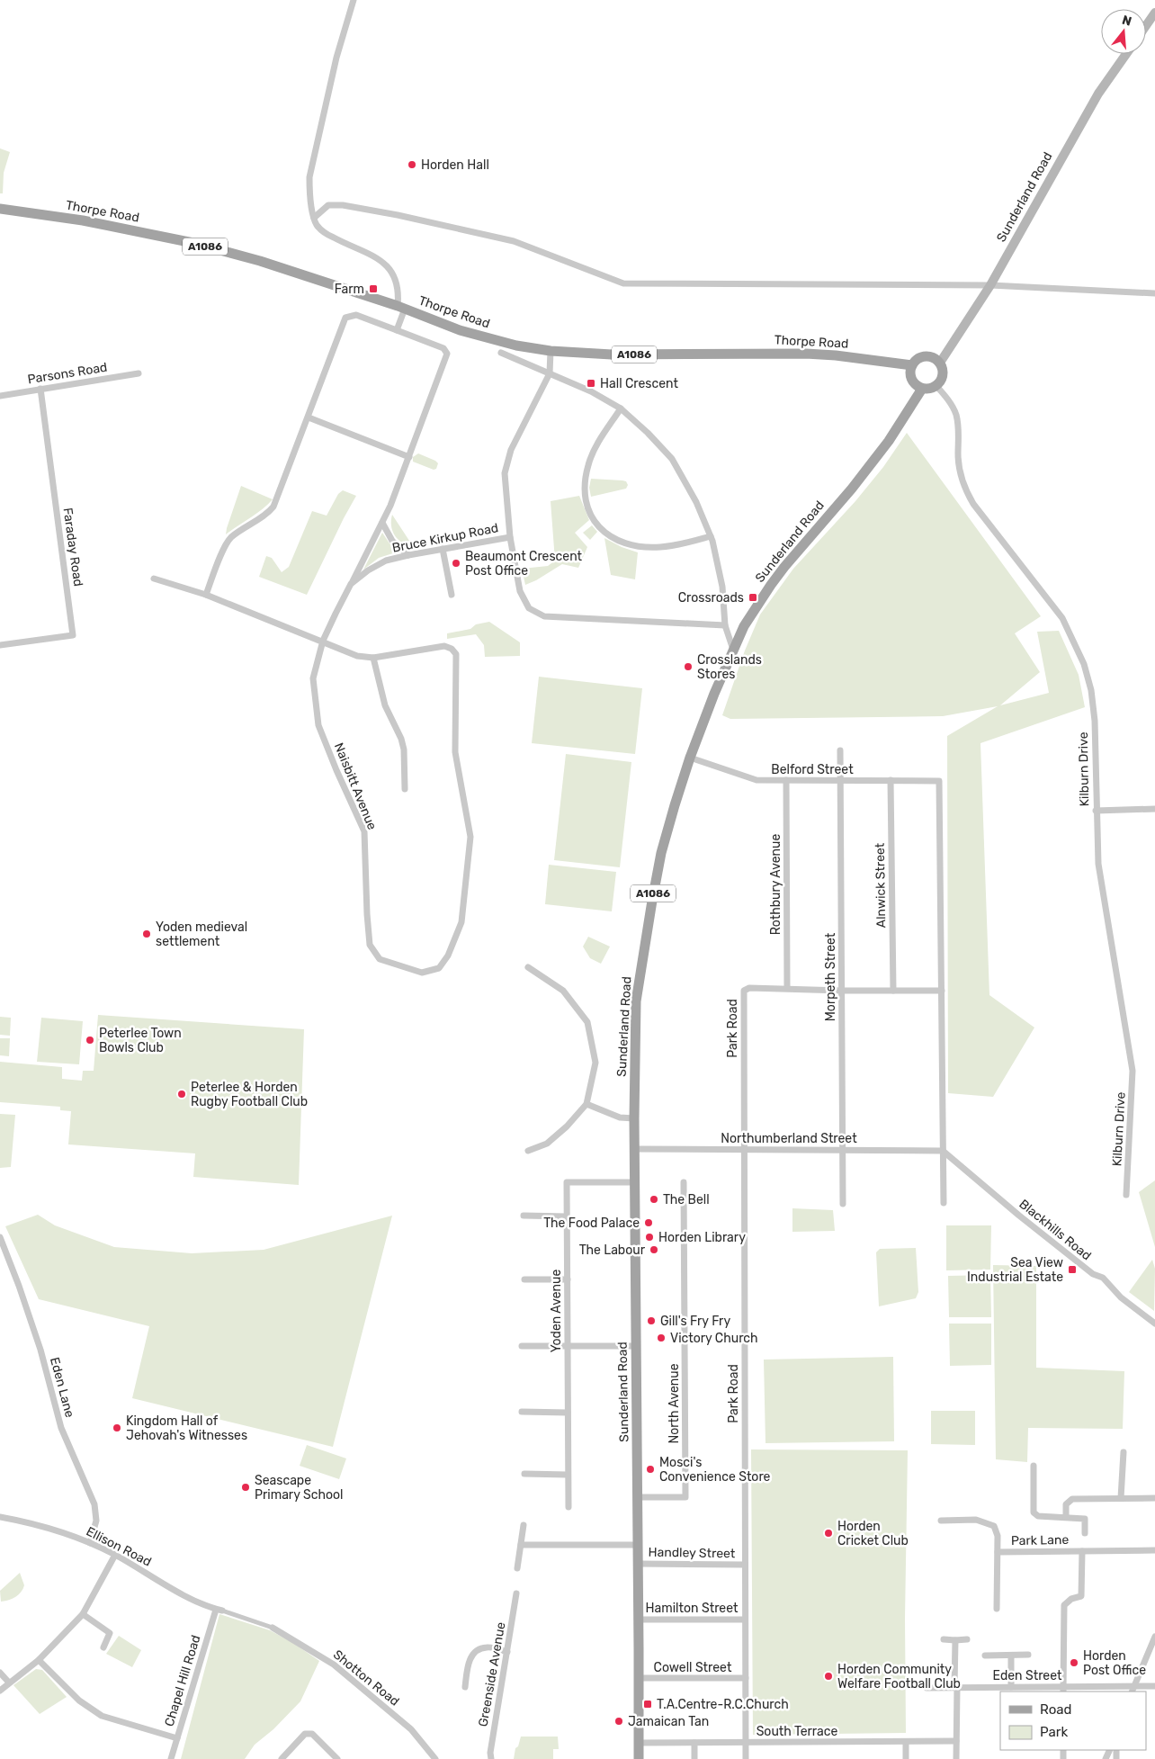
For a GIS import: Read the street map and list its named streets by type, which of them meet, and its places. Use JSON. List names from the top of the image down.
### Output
{
  "streets": {
    "main road": ["Sunderland Road", "Thorpe Road", "A1086"],
    "street": [
      "Parsons Road",
      "Bruce Kirkup Road",
      "Faraday Road",
      "Belford Street",
      "Kilburn Drive",
      "Naisbitt Avenue",
      "Rothbury Avenue",
      "Alnwick Street",
      "Morpeth Street",
      "Park Road",
      "Northumberland Street",
      "Blackhills Road",
      "Yoden Avenue",
      "Eden Lane",
      "North Avenue",
      "Park Lane",
      "Ellison Road",
      "Handley Street",
      "Hamilton Street",
      "Cowell Street",
      "Greenside Avenue",
      "Eden Street",
      "Shotton Road",
      "Chapel Hill Road",
      "South Terrace"
    ]
  },
  "crossings": [
    ["Sunderland Road", "Thorpe Road"],
    ["Sunderland Road", "A1086"],
    ["Sunderland Road", "Belford Street"],
    ["Sunderland Road", "Kilburn Drive"],
    ["Sunderland Road", "Northumberland Street"],
    ["Sunderland Road", "Yoden Avenue"],
    ["Sunderland Road", "North Avenue"],
    ["Sunderland Road", "Handley Street"],
    ["Sunderland Road", "Hamilton Street"],
    ["Sunderland Road", "Cowell Street"],
    ["Sunderland Road", "South Terrace"],
    ["Thorpe Road", "Kilburn Drive"],
    ["A1086", "South Terrace"],
    ["Parsons Road", "Faraday Road"],
    ["Bruce Kirkup Road", "Naisbitt Avenue"],
    ["Belford Street", "Rothbury Avenue"],
    ["Belford Street", "Alnwick Street"],
    ["Belford Street", "Morpeth Street"],
    ["Rothbury Avenue", "Park Road"],
    ["Morpeth Street", "Northumberland Street"],
    ["Park Road", "Northumberland Street"],
    ["Park Road", "Handley Street"],
    ["Park Road", "Hamilton Street"],
    ["Park Road", "Cowell Street"],
    ["Park Road", "South Terrace"],
    ["Northumberland Street", "Blackhills Road"],
    ["Eden Lane", "Ellison Road"],
    ["Ellison Road", "Chapel Hill Road"]
  ],
  "places": {
    "other": [
      "Horden Hall",
      "Beaumont Crescent Post Office",
      "Crosslands Stores",
      "Yoden medieval settlement",
      "Peterlee Town Bowls Club",
      "Peterlee & Horden Rugby Football Club",
      "The Bell",
      "The Food Palace",
      "Horden Library",
      "The Labour",
      "Gill's Fry Fry",
      "Victory Church",
      "Kingdom Hall of Jehovah's Witnesses",
      "Mosci's Convenience Store",
      "Seascape Primary School",
      "Horden Cricket Club",
      "Horden Post Office",
      "Horden Community Welfare Football Club",
      "Jamaican Tan"
    ],
    "transit": [
      "Farm",
      "Hall Crescent",
      "Crossroads",
      "Sea View Industrial Estate",
      "T.A.Centre-R.C.Church"
    ]
  },
  "legend": ["Road", "Park"],
  "north": "top"
}
